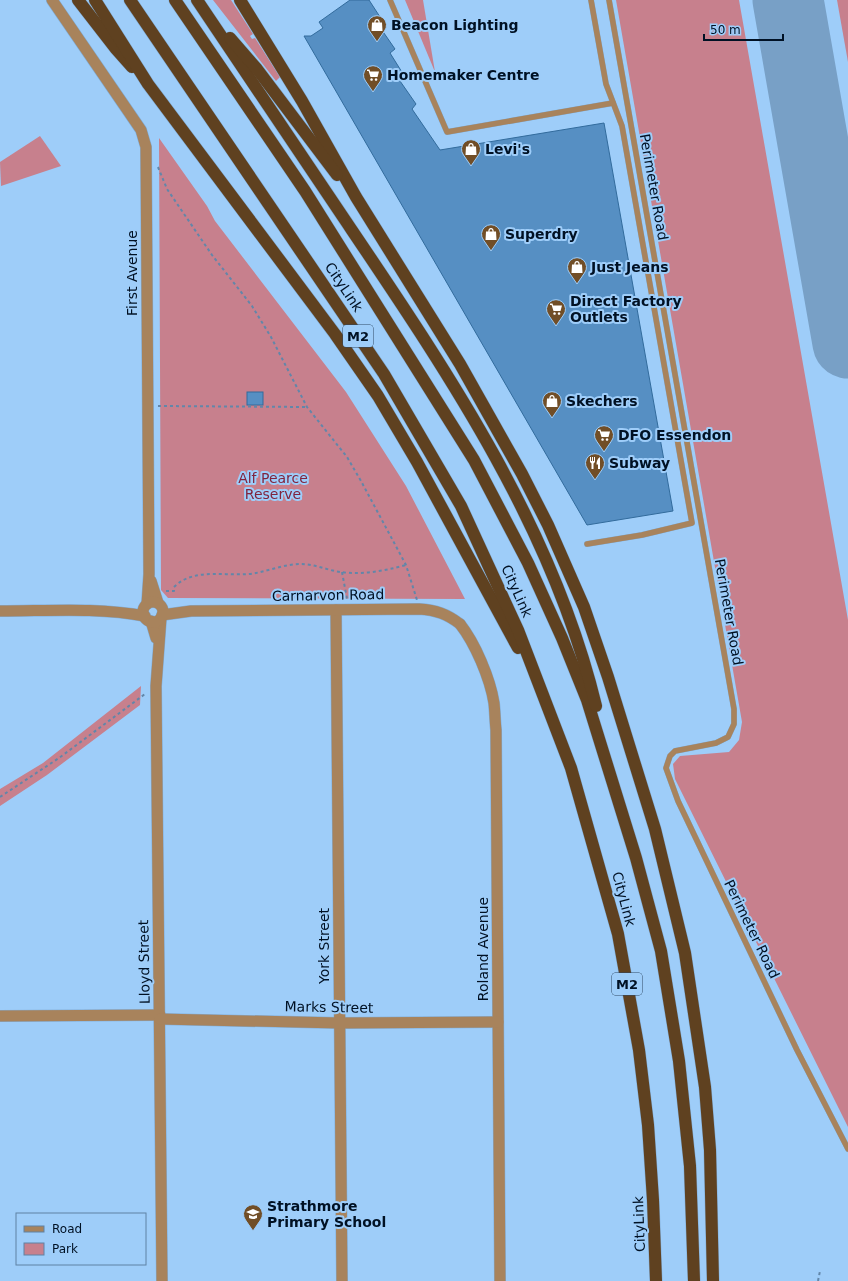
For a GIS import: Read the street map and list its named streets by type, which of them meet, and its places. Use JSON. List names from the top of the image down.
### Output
{
  "streets": {
    "highway": ["CityLink", "M2"],
    "street": [
      "First Avenue",
      "Carnarvon Road",
      "York Street",
      "Roland Avenue",
      "Lloyd Street",
      "Marks Street"
    ],
    "lane": ["Perimeter Road"]
  },
  "crossings": [
    ["First Avenue", "Carnarvon Road"],
    ["First Avenue", "Lloyd Street"],
    ["Carnarvon Road", "York Street"],
    ["Carnarvon Road", "Roland Avenue"],
    ["Carnarvon Road", "Lloyd Street"],
    ["York Street", "Marks Street"],
    ["Roland Avenue", "Marks Street"],
    ["Lloyd Street", "Marks Street"]
  ],
  "parks": ["Alf Pearce Reserve"],
  "places": {
    "shop": [
      "Beacon Lighting",
      "Levi's",
      "Superdry",
      "Just Jeans",
      "Skechers"
    ],
    "supermarket": ["Homemaker Centre", "Direct Factory Outlets", "DFO Essendon"],
    "restaurant": ["Subway"],
    "school or university": ["Strathmore Primary School"]
  },
  "legend": ["Road", "Park"],
  "scale_bar": "50 m"
}
